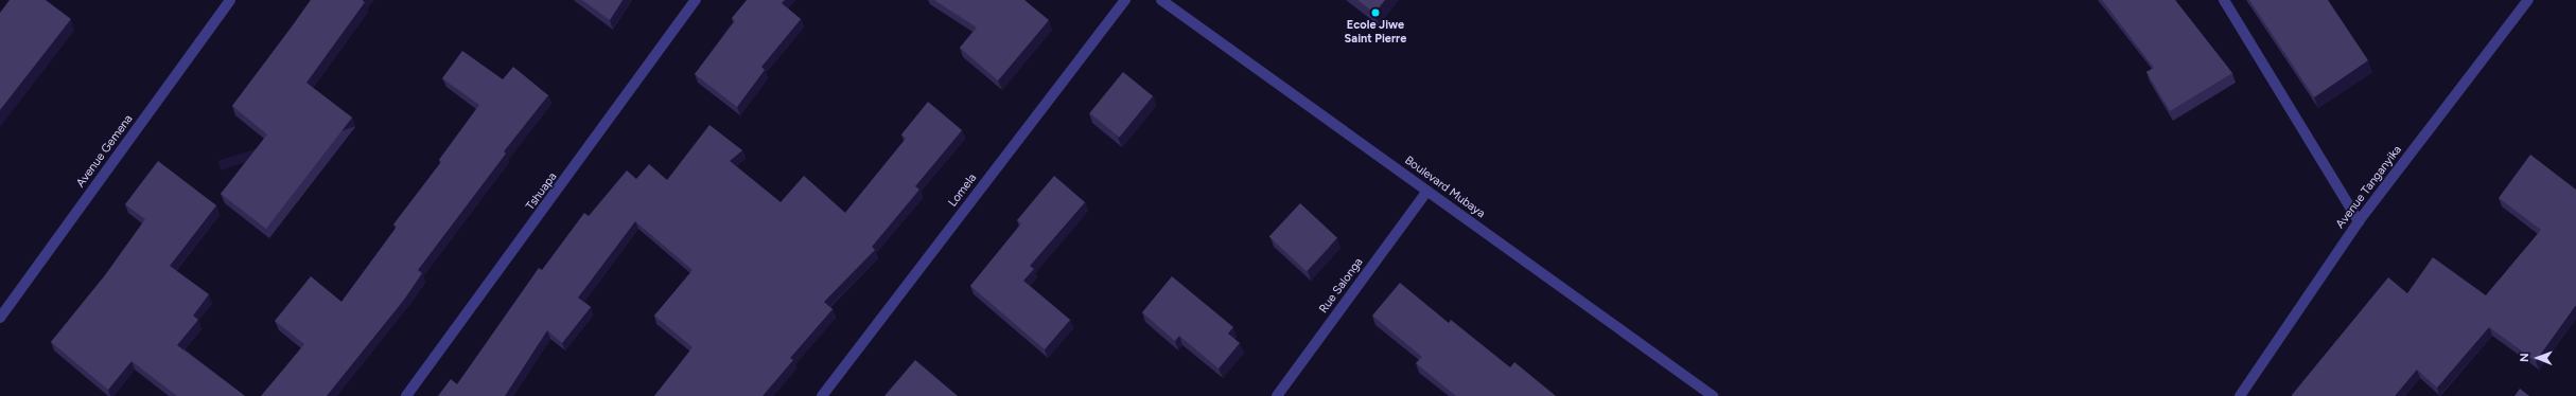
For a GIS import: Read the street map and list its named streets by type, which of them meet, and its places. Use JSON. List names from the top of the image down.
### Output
{
  "streets": {
    "street": [
      "Avenue Gemena",
      "Boulevard Mubaya",
      "Avenue Tanganyika",
      "Lomela",
      "Tshuapa",
      "Rue Salonga"
    ]
  },
  "crossings": [
    ["Boulevard Mubaya", "Rue Salonga"]
  ],
  "places": ["Ecole Jiwe Saint Pierre"],
  "north": "left"
}
